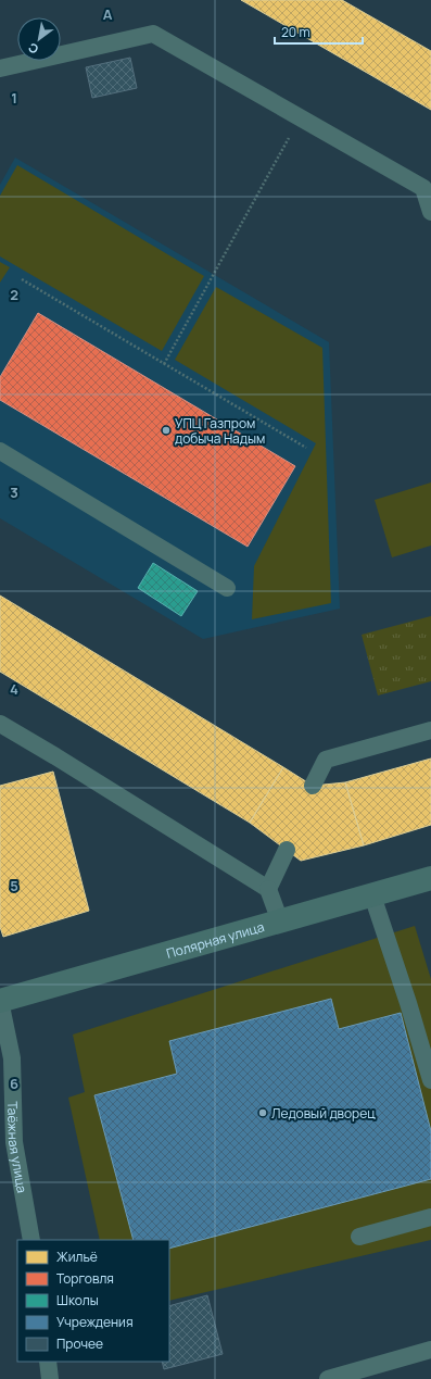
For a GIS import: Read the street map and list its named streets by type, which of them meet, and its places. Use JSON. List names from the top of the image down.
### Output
{
  "streets": {
    "street": ["Полярная улица"],
    "lane": ["Таёжная улица"]
  },
  "crossings": [
    ["Полярная улица", "Таёжная улица"]
  ],
  "places": ["УПЦ Газпром добыча Надым", "Ледовый дворец"],
  "legend": [
    "Жильё",
    "Торговля",
    "Школы",
    "Учреждения",
    "Прочее"
  ],
  "scale_bar": "20 m",
  "north": "bottom left",
  "grid": {
    "columns": ["A"],
    "rows": [
      "1",
      "2",
      "3",
      "4",
      "5",
      "6"
    ]
  }
}
